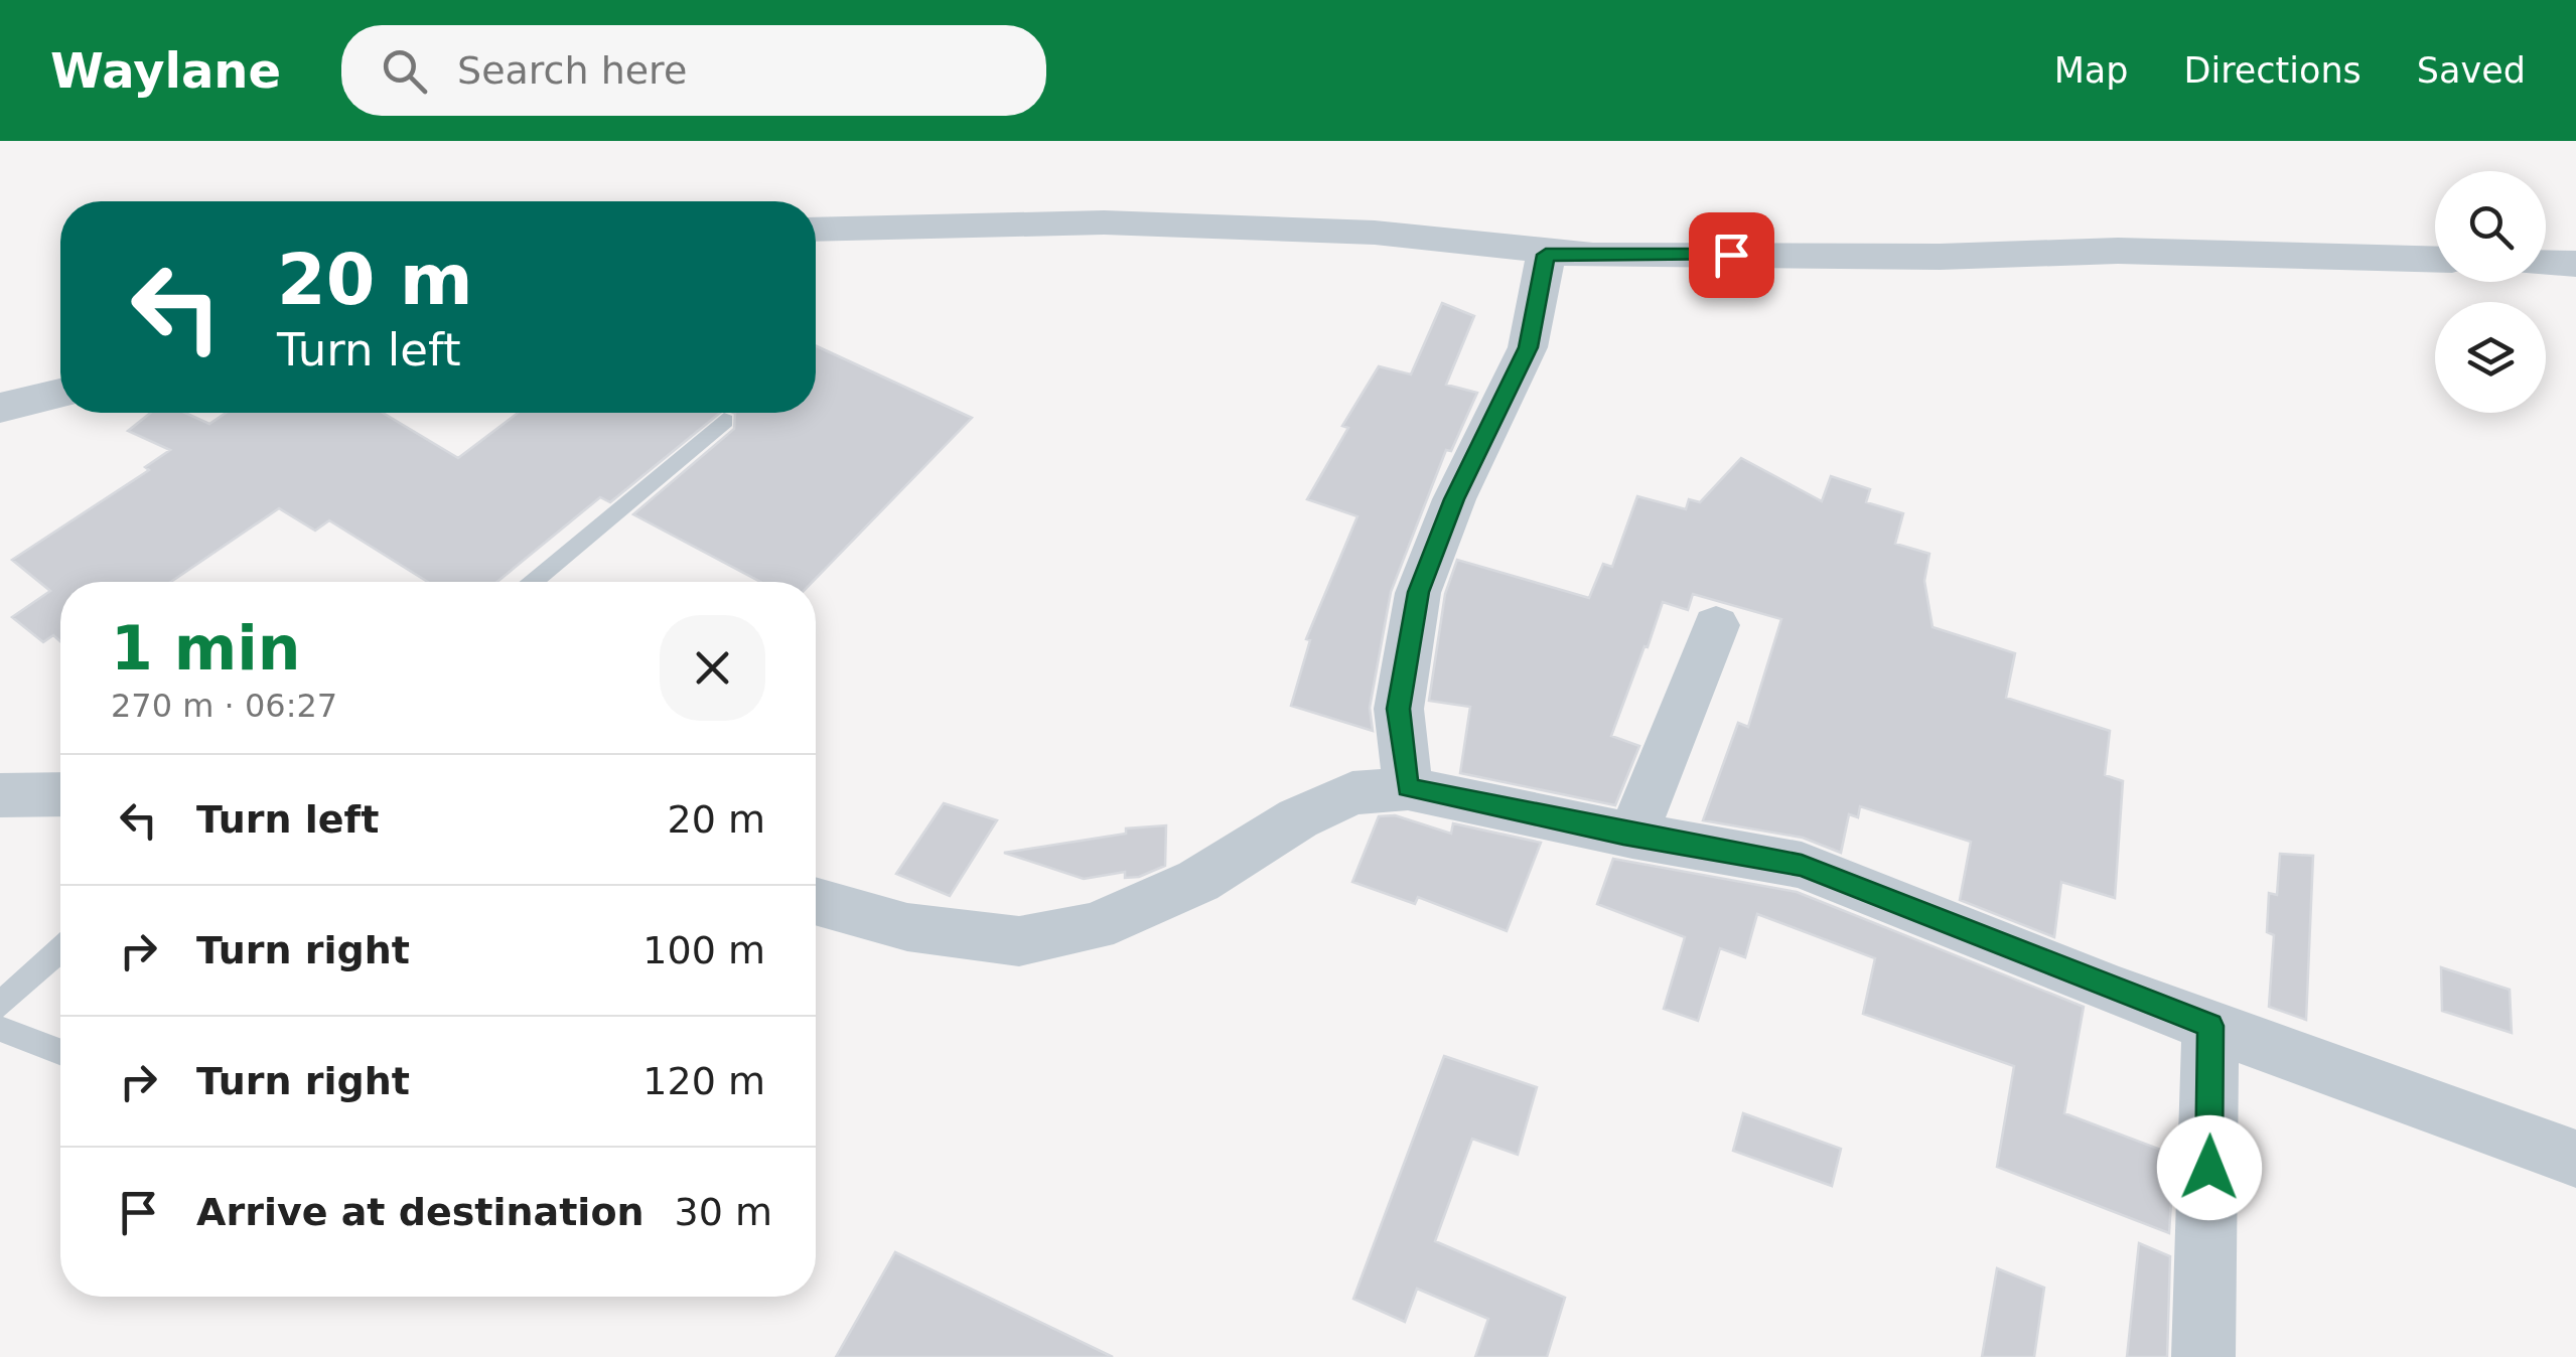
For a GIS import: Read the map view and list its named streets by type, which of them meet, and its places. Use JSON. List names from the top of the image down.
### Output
{
  "page": {
    "header": "Waylane",
    "search": "Search here",
    "nav": ["Map", "Directions", "Saved"],
    "turn": ["20 m", "Turn left"],
    "heading": ["1 min", "270 m · 06:27"],
    "list": [
      {
        "name": "Turn left",
        "value": "20 m"
      },
      {
        "name": "Turn right",
        "value": "100 m"
      },
      {
        "name": "Turn right",
        "value": "120 m"
      },
      {
        "name": "Arrive at destination",
        "value": "30 m"
      }
    ]
  }
}
